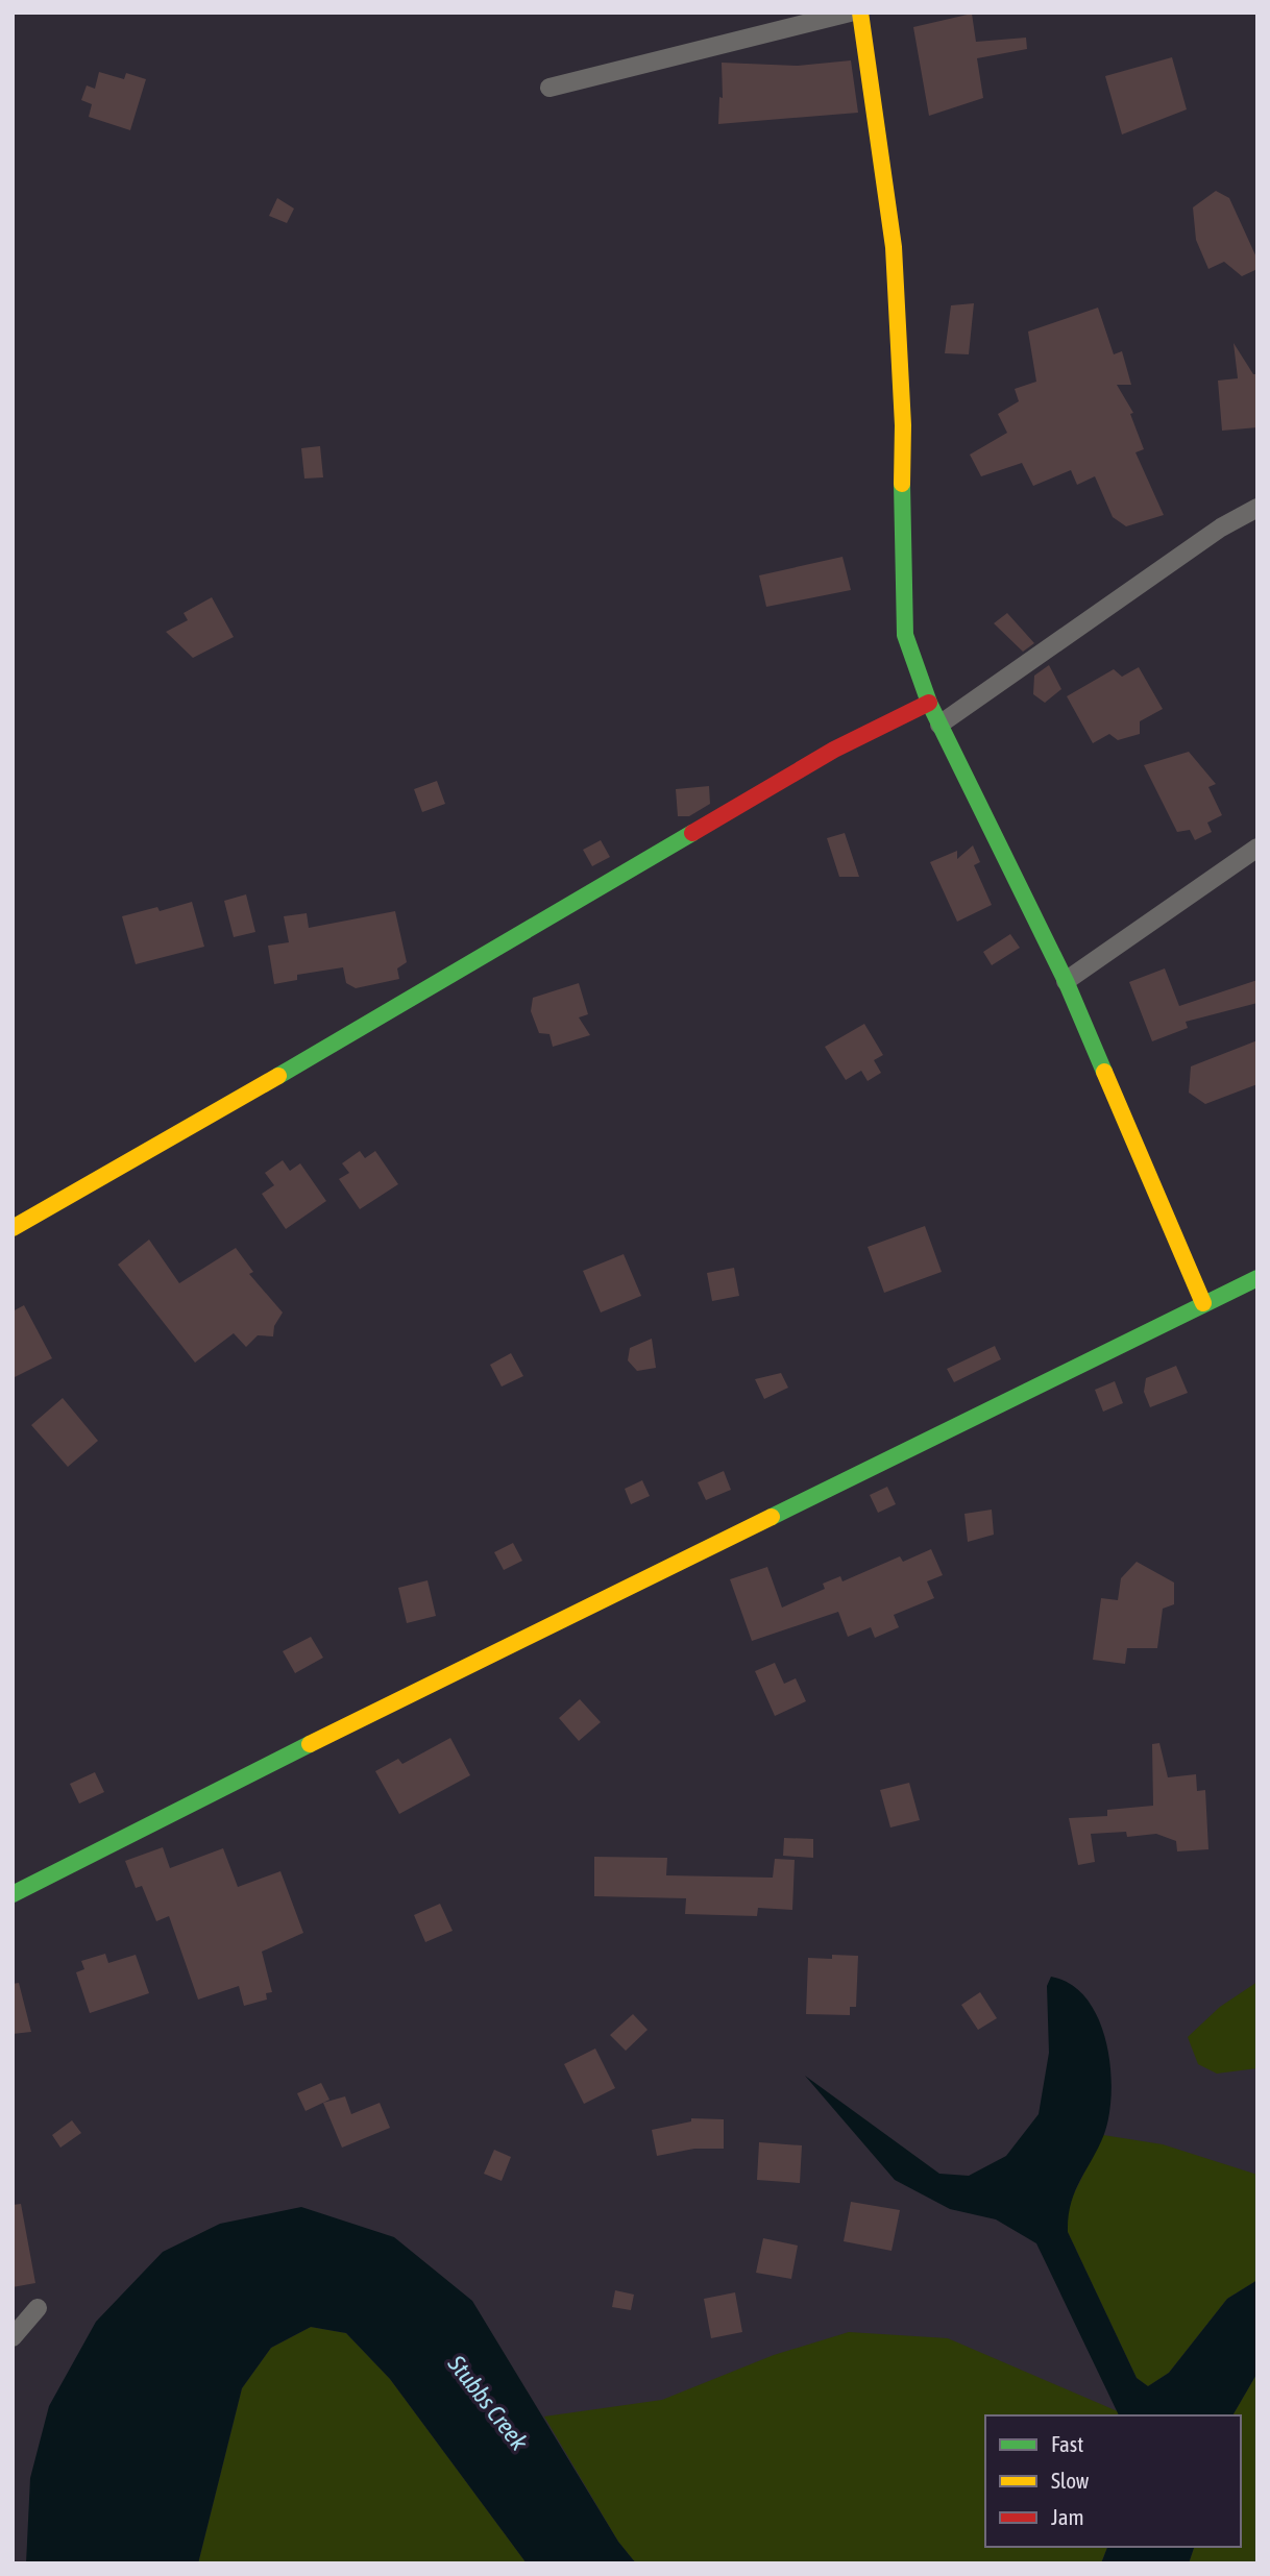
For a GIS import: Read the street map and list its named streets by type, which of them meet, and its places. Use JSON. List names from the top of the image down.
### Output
{
  "water": ["Stubbs Creek"],
  "legend": ["Fast", "Slow", "Jam"]
}
